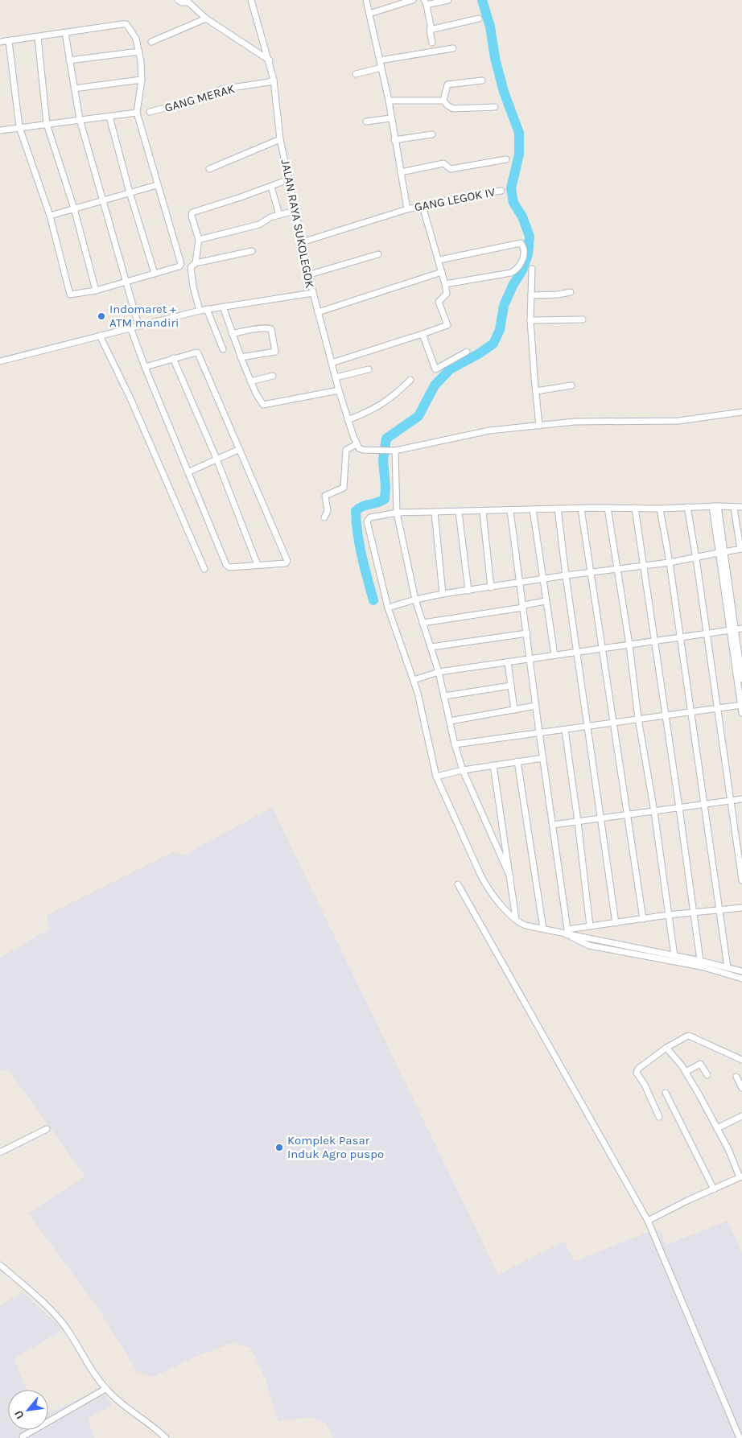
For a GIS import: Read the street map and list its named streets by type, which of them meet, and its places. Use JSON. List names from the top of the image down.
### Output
{
  "streets": {
    "street": ["GANG MERAK", "GANG LEGOK IV", "JALAN RAYA SUKOLEGOK"]
  },
  "crossings": [
    ["GANG MERAK", "JALAN RAYA SUKOLEGOK"],
    ["GANG LEGOK IV", "JALAN RAYA SUKOLEGOK"]
  ],
  "places": ["Indomaret + ATM mandiri", "Komplek Pasar Induk Agro puspo"],
  "north": "bottom left"
}
